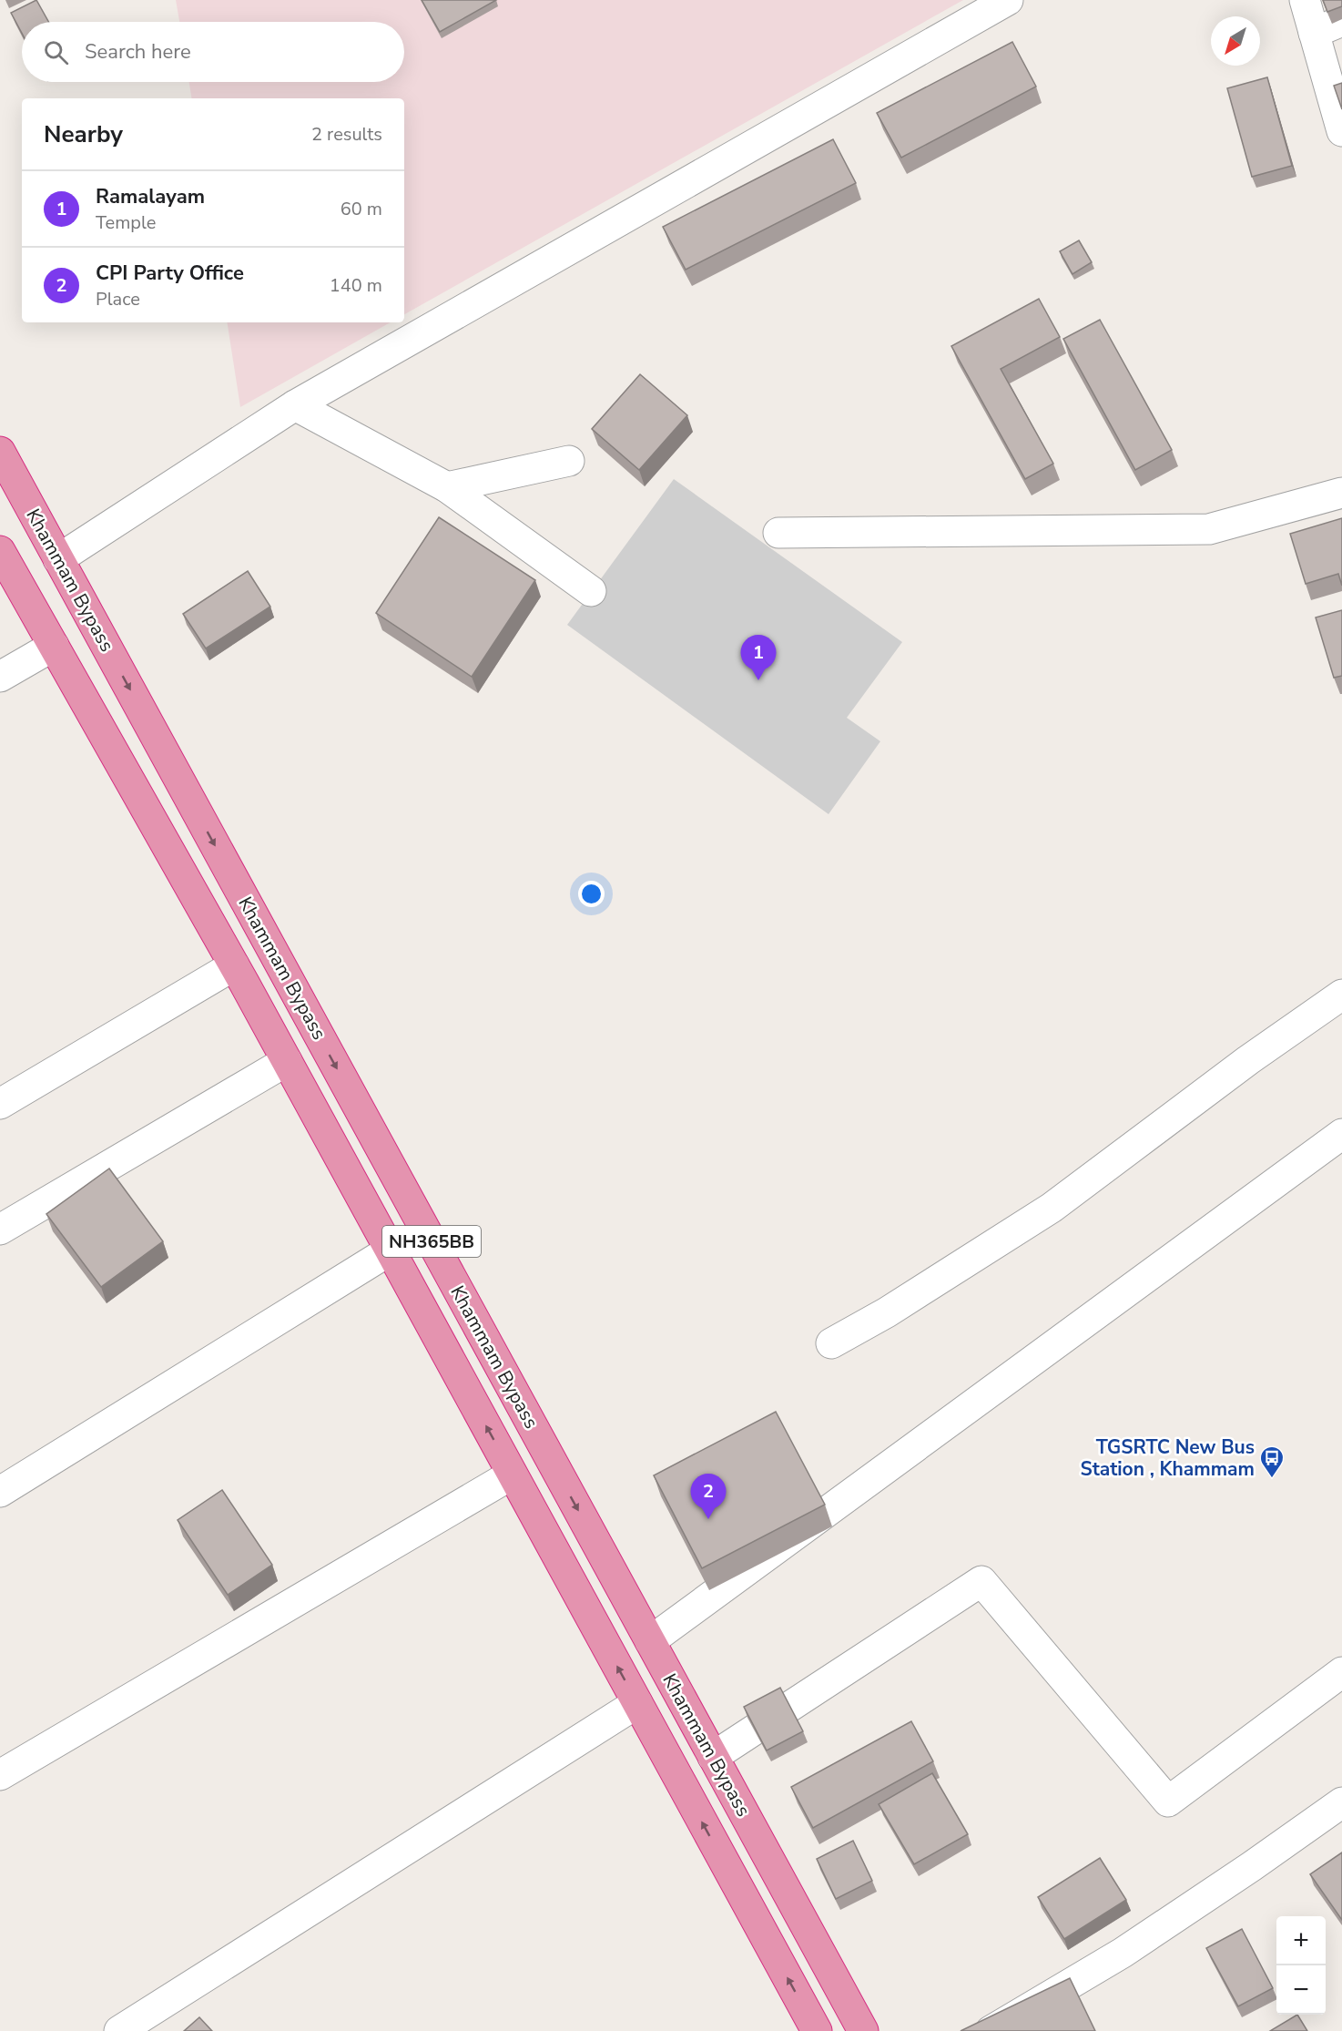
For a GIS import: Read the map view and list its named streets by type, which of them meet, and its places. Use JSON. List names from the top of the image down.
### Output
{
  "streets": {
    "highway": ["Khammam Bypass", "NH365BB"]
  },
  "places": {
    "bus stop": ["TGSRTC New Bus Station , Khammam"]
  },
  "north": "bottom left",
  "page": {
    "search": "Search here",
    "heading": ["Nearby", "2 results"],
    "list": [
      {
        "mark": "1",
        "name": "Ramalayam",
        "note": "Temple",
        "value": "60 m"
      },
      {
        "mark": "2",
        "name": "CPI Party Office",
        "note": "Place",
        "value": "140 m"
      }
    ],
    "pins": ["1", "2"],
    "map_buttons": ["+", "−"]
  }
}
